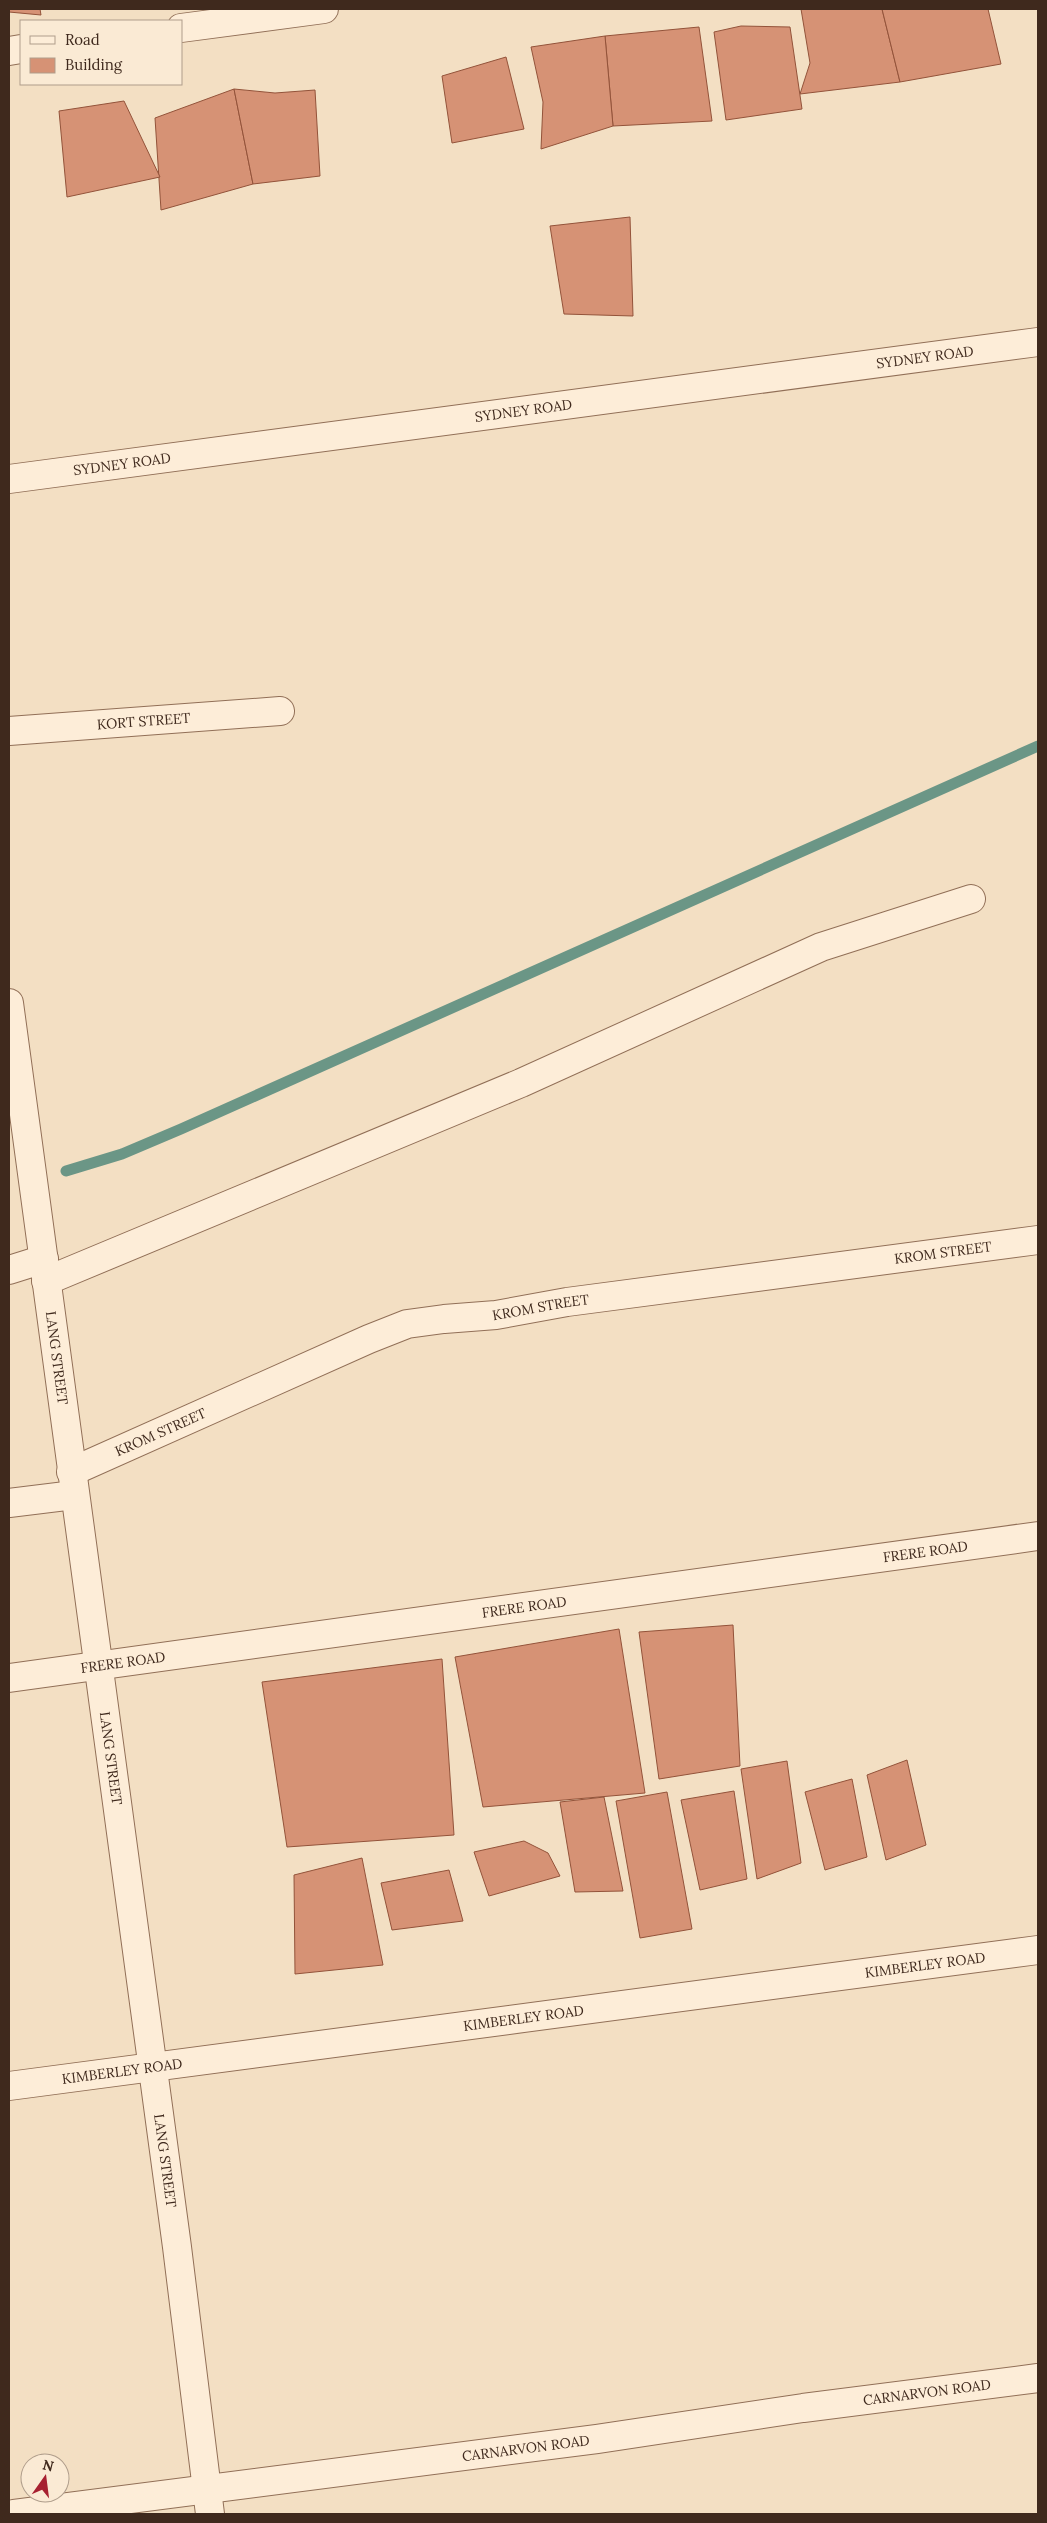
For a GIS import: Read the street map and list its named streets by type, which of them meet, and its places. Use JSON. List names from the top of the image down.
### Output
{
  "streets": {
    "street": [
      "SYDNEY ROAD",
      "KORT STREET",
      "KROM STREET",
      "LANG STREET",
      "FRERE ROAD",
      "KIMBERLEY ROAD",
      "CARNARVON ROAD"
    ]
  },
  "crossings": [
    ["KROM STREET", "LANG STREET"],
    ["LANG STREET", "FRERE ROAD"],
    ["LANG STREET", "KIMBERLEY ROAD"],
    ["LANG STREET", "CARNARVON ROAD"]
  ],
  "legend": ["Road", "Building"],
  "north": "top"
}
